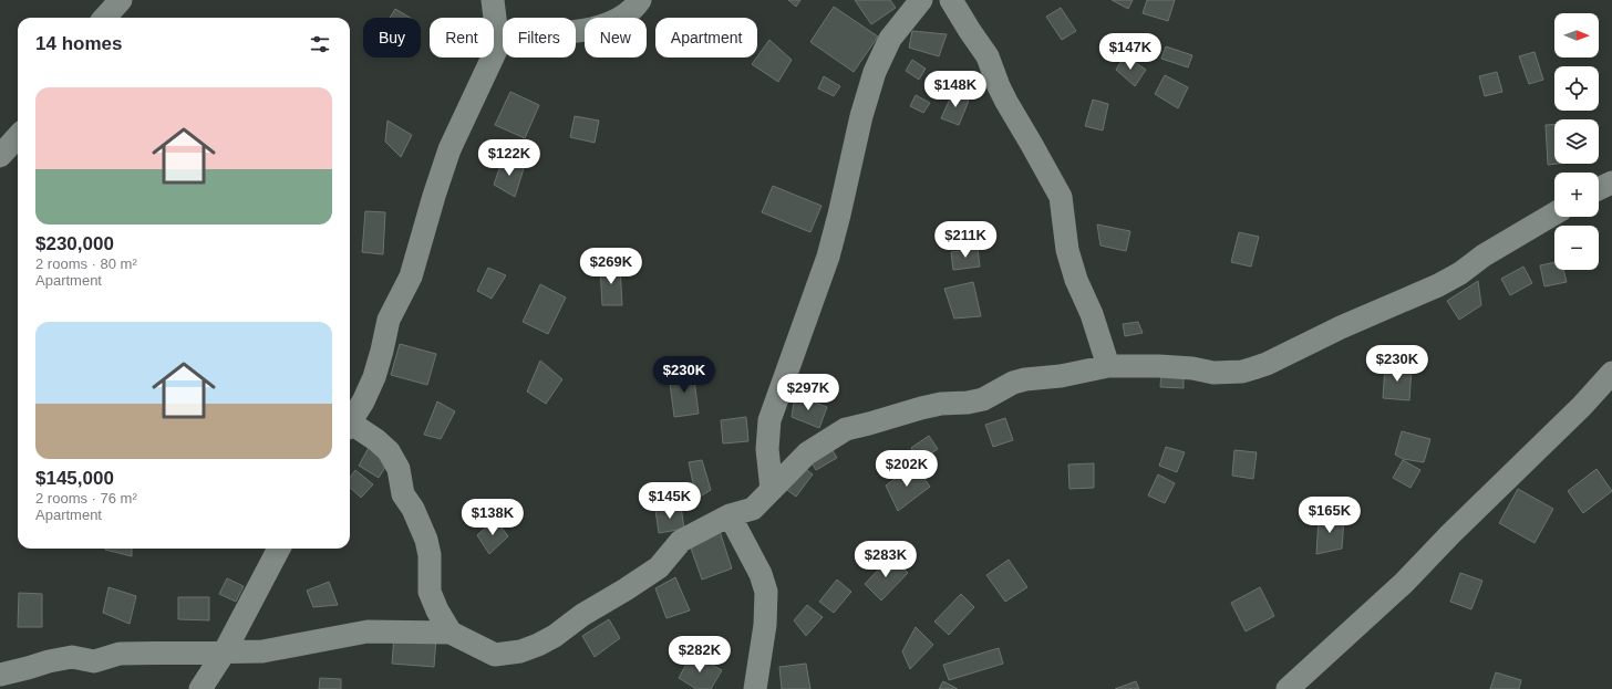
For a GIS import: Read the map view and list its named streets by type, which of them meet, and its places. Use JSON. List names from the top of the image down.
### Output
{
  "north": "right",
  "page": {
    "map_buttons": ["+", "−"],
    "chip": [
      "Buy",
      "Rent",
      "Filters",
      "New",
      "Apartment"
    ],
    "heading": "14 homes",
    "price": [
      "$147K",
      "$148K",
      "$122K",
      "$211K",
      "$269K",
      "$230K",
      "$230K",
      "$297K",
      "$202K",
      "$145K",
      "$165K",
      "$138K",
      "$283K",
      "$282K"
    ],
    "list": [
      {
        "name": "$230,000",
        "note": "2 rooms · 80 m² · Apartment"
      },
      {
        "name": "$145,000",
        "note": "2 rooms · 76 m² · Apartment"
      }
    ]
  }
}
